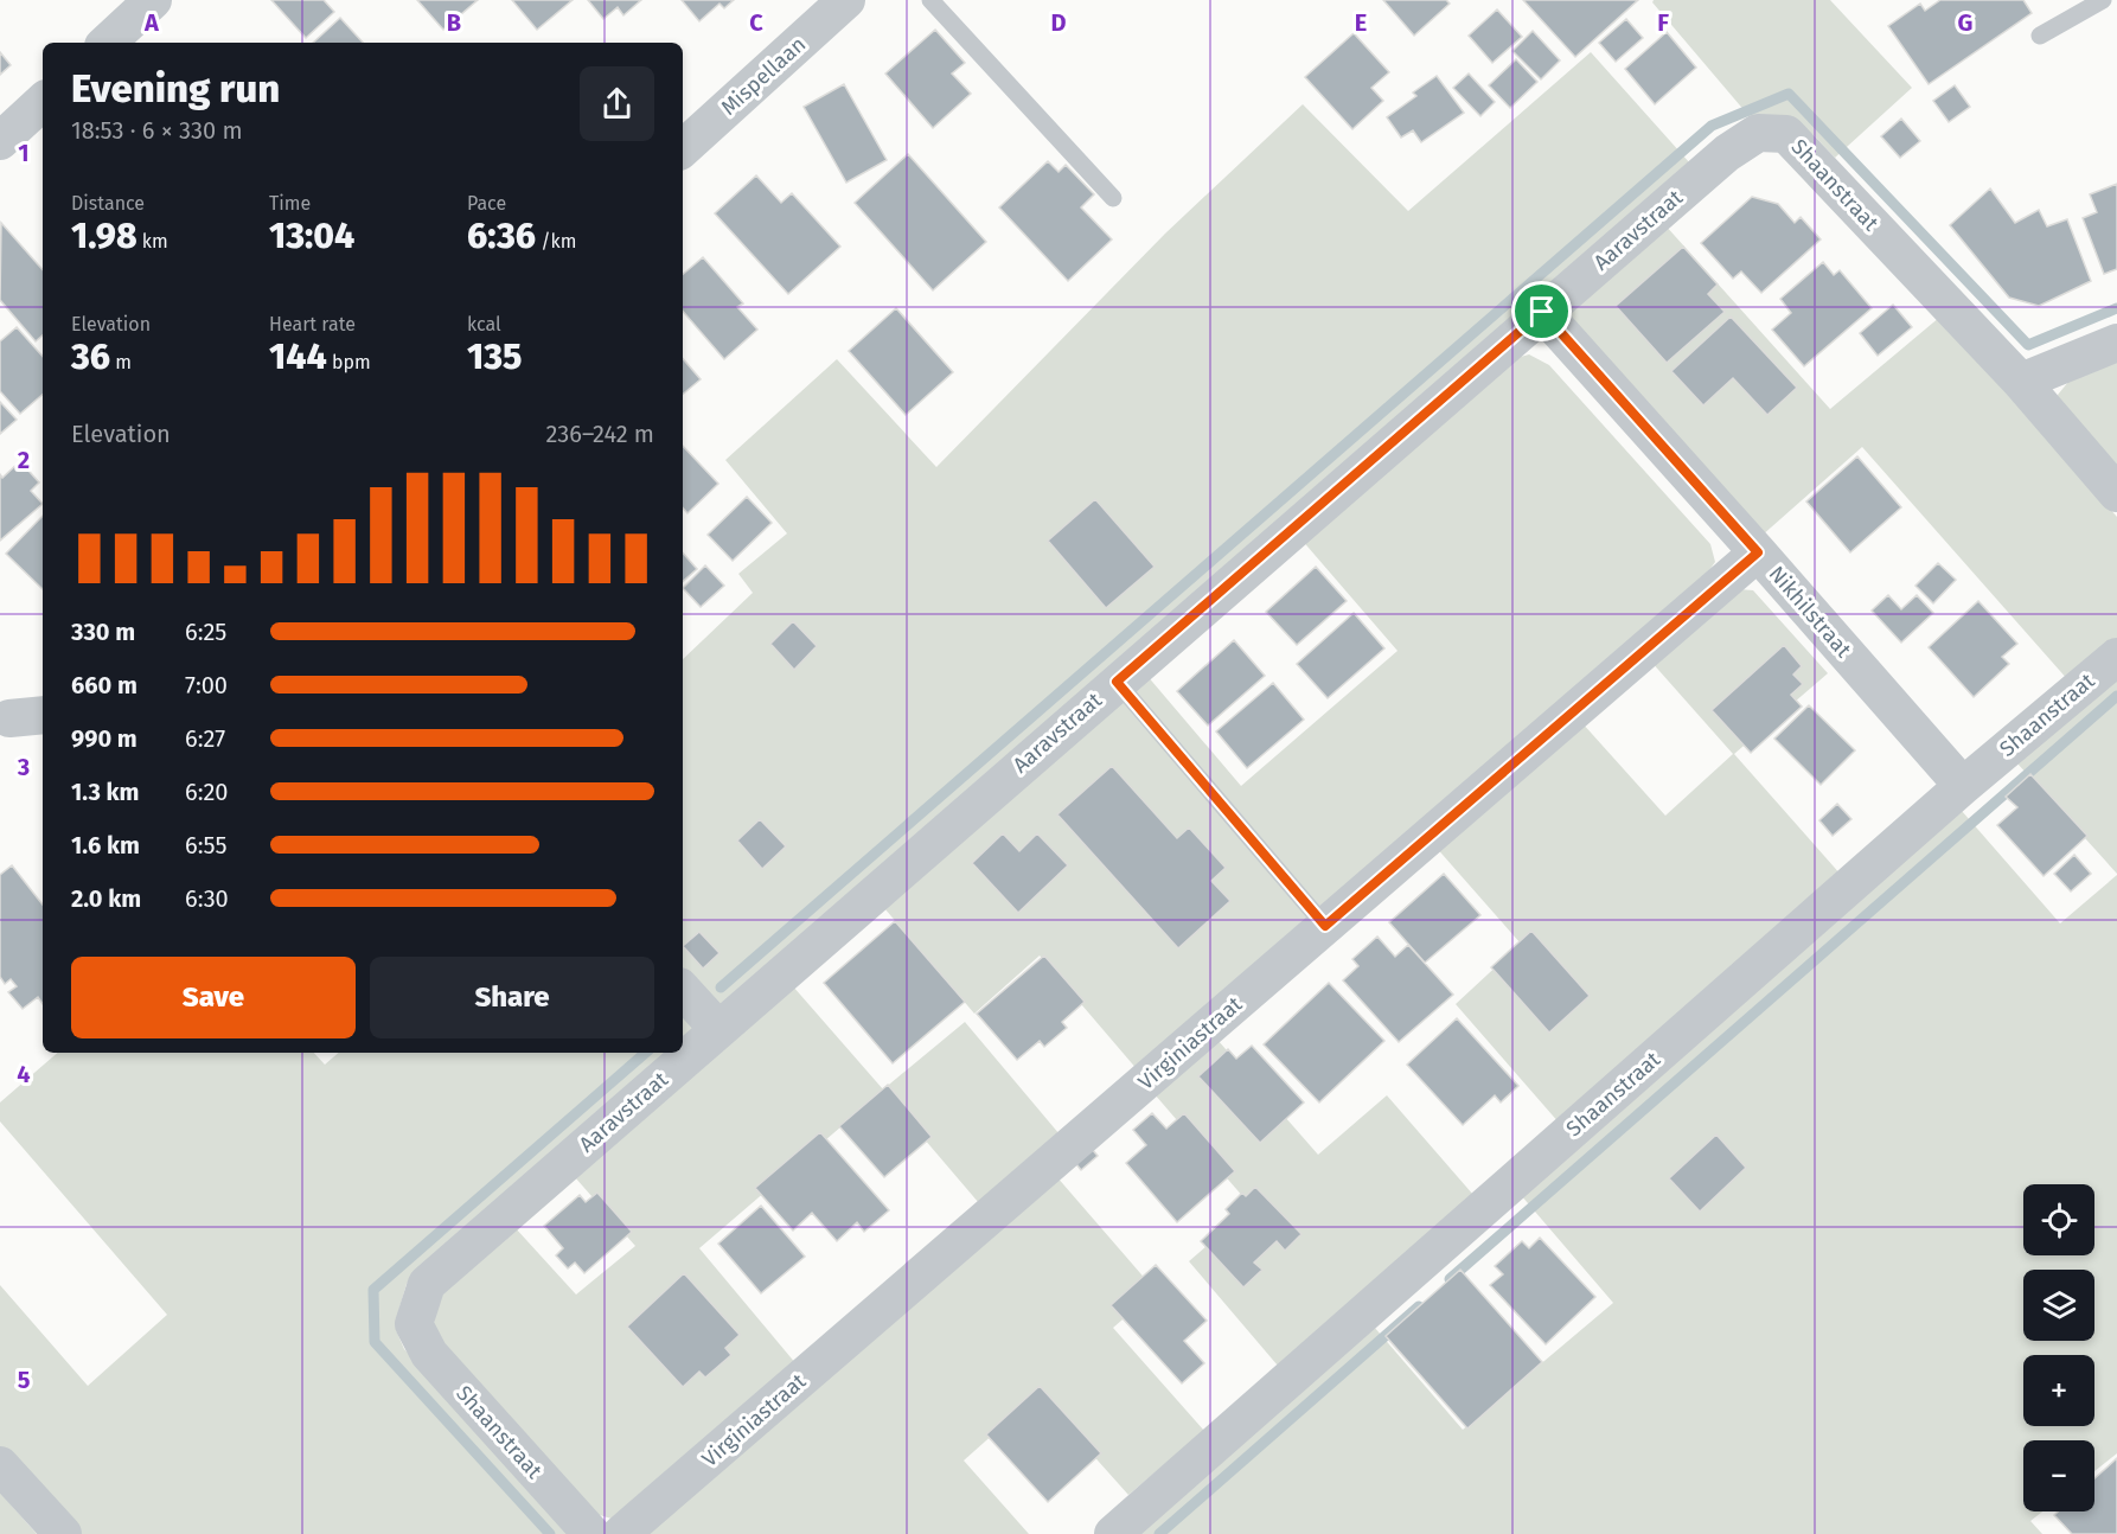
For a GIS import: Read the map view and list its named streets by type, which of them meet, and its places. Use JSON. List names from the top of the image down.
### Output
{
  "streets": {
    "street": [
      "Mispellaan",
      "Shaanstraat",
      "Aaravstraat",
      "Nikhilstraat",
      "Virginiastraat"
    ]
  },
  "crossings": [
    ["Shaanstraat", "Aaravstraat"],
    ["Shaanstraat", "Nikhilstraat"],
    ["Aaravstraat", "Nikhilstraat"],
    ["Nikhilstraat", "Virginiastraat"]
  ],
  "page": {
    "heading": ["Evening run", "18:53 · 6 × 330 m"],
    "stats": [
      ["Distance", "1.98 km"],
      ["Time", "13:04"],
      ["Pace", "6:36 /km"],
      ["Elevation", "36 m"],
      ["Heart rate", "144 bpm"],
      ["kcal", "135"]
    ],
    "chart": ["Elevation", "236–242 m"],
    "list": [
      {
        "name": "330 m",
        "note": "6:25"
      },
      {
        "name": "660 m",
        "note": "7:00"
      },
      {
        "name": "990 m",
        "note": "6:27"
      },
      {
        "name": "1.3 km",
        "note": "6:20"
      },
      {
        "name": "1.6 km",
        "note": "6:55"
      },
      {
        "name": "2.0 km",
        "note": "6:30"
      }
    ],
    "buttons": ["Save", "Share"],
    "map_buttons": ["+", "−"]
  },
  "grid": {
    "columns": [
      "A",
      "B",
      "C",
      "D",
      "E",
      "F",
      "G"
    ],
    "rows": [
      "1",
      "2",
      "3",
      "4",
      "5"
    ]
  }
}
